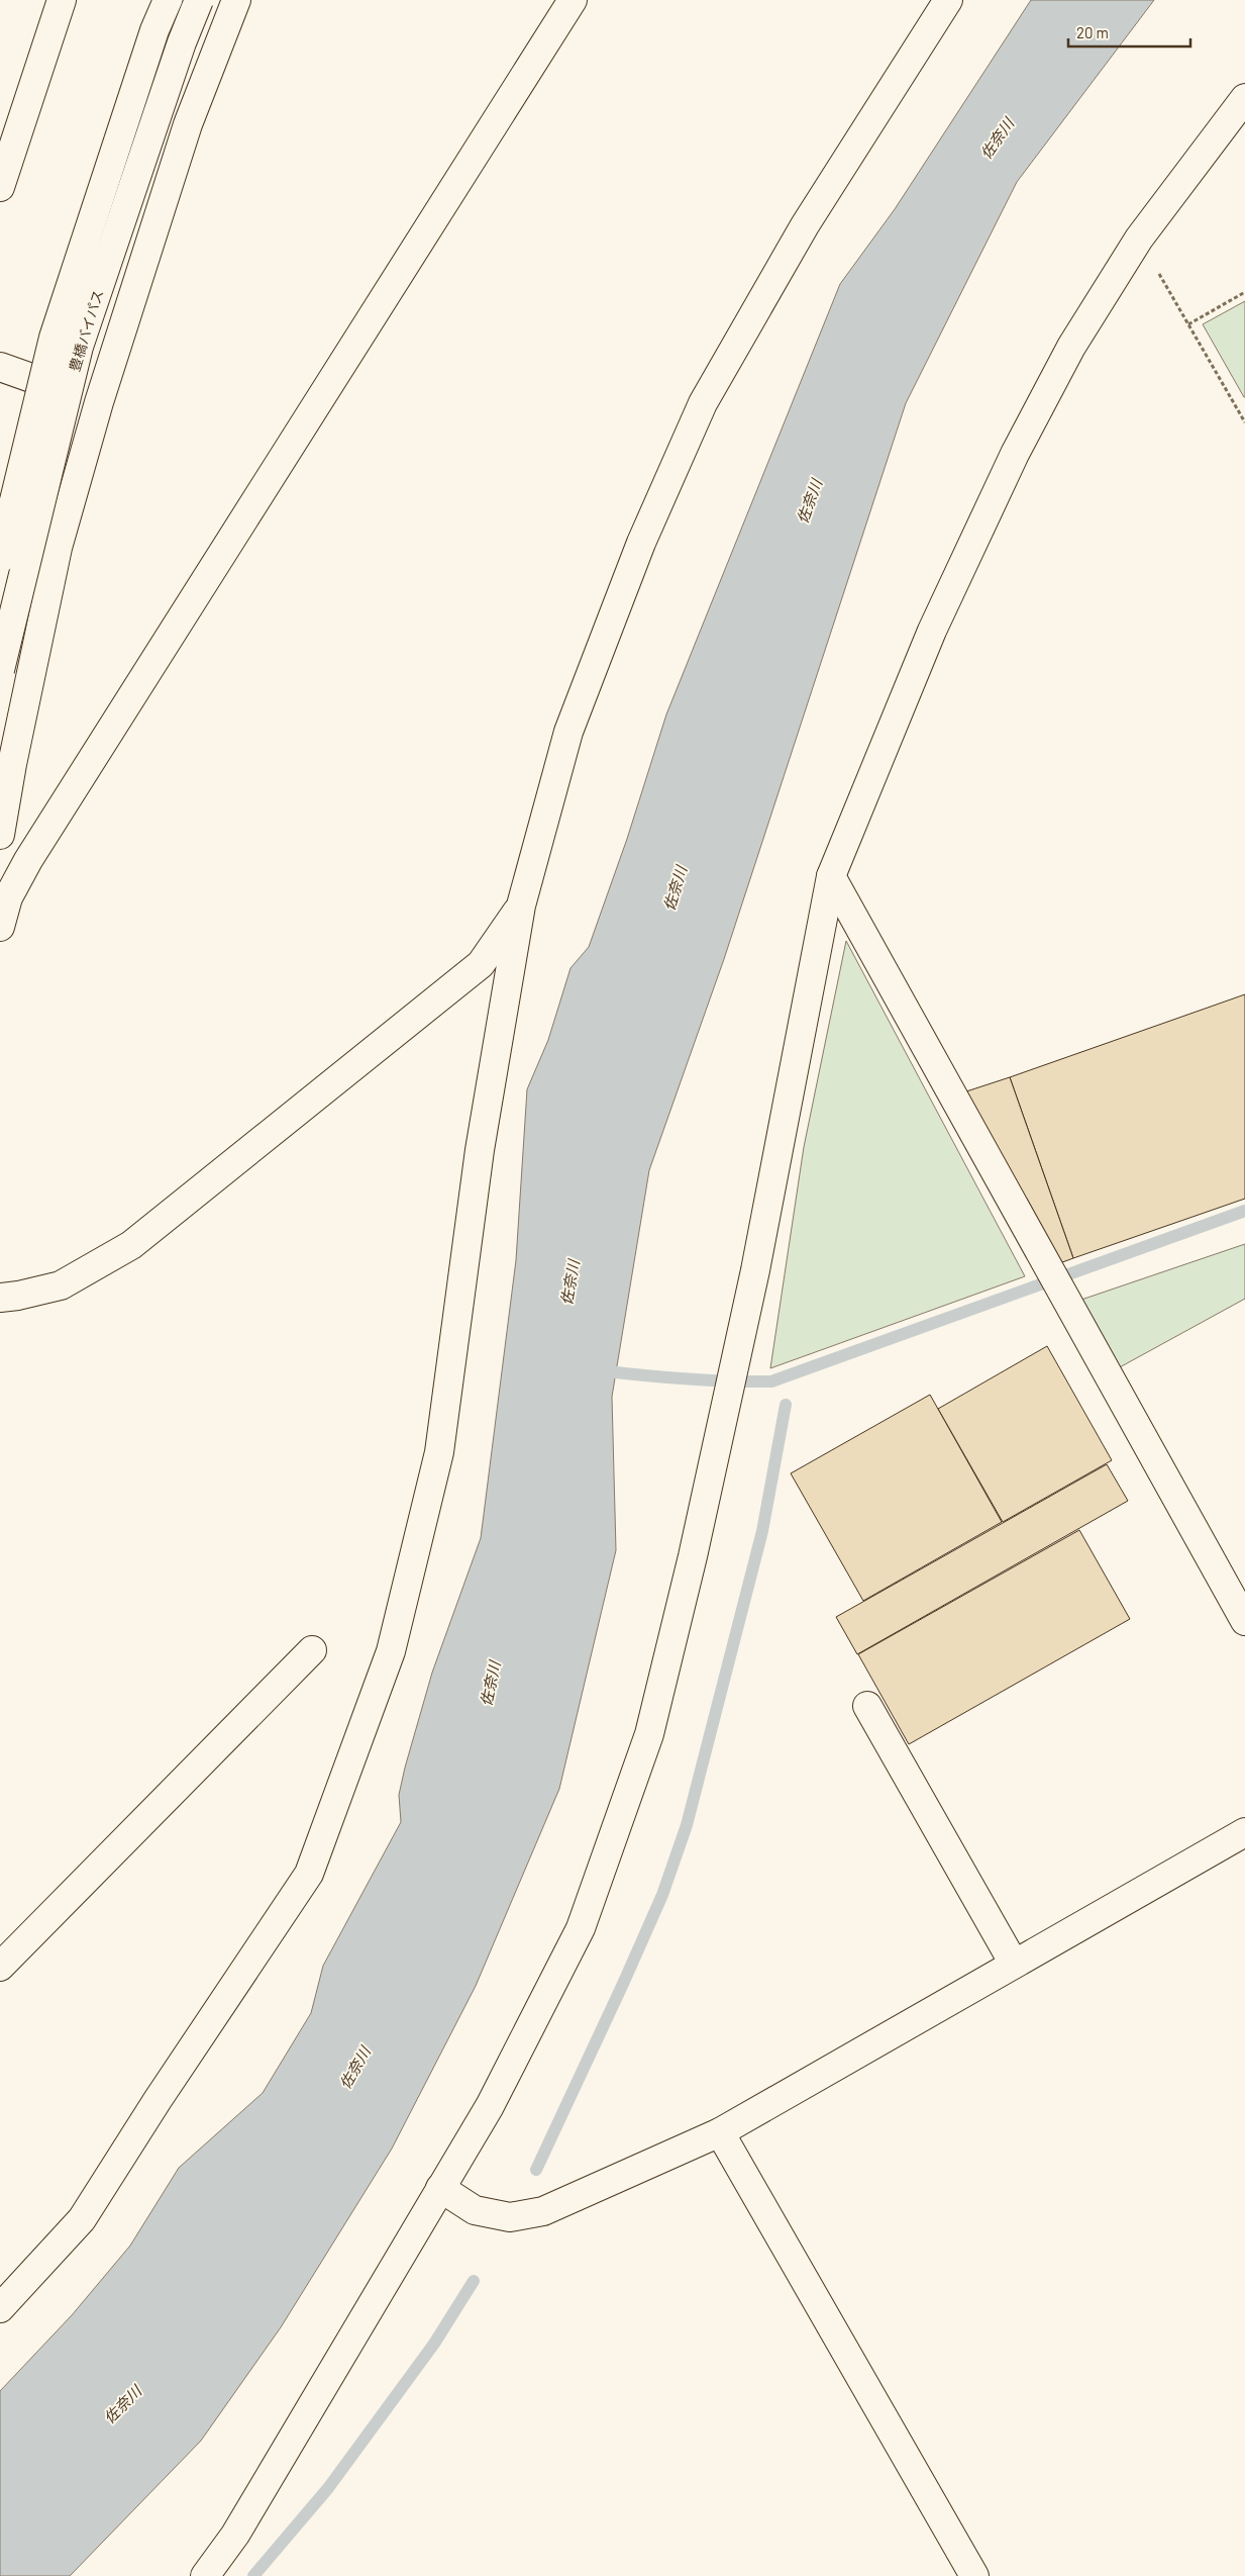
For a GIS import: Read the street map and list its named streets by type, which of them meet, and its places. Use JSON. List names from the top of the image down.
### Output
{
  "streets": {
    "main road": ["豊橋バイパス"]
  },
  "water": ["佐奈川"],
  "scale_bar": "20 m"
}
